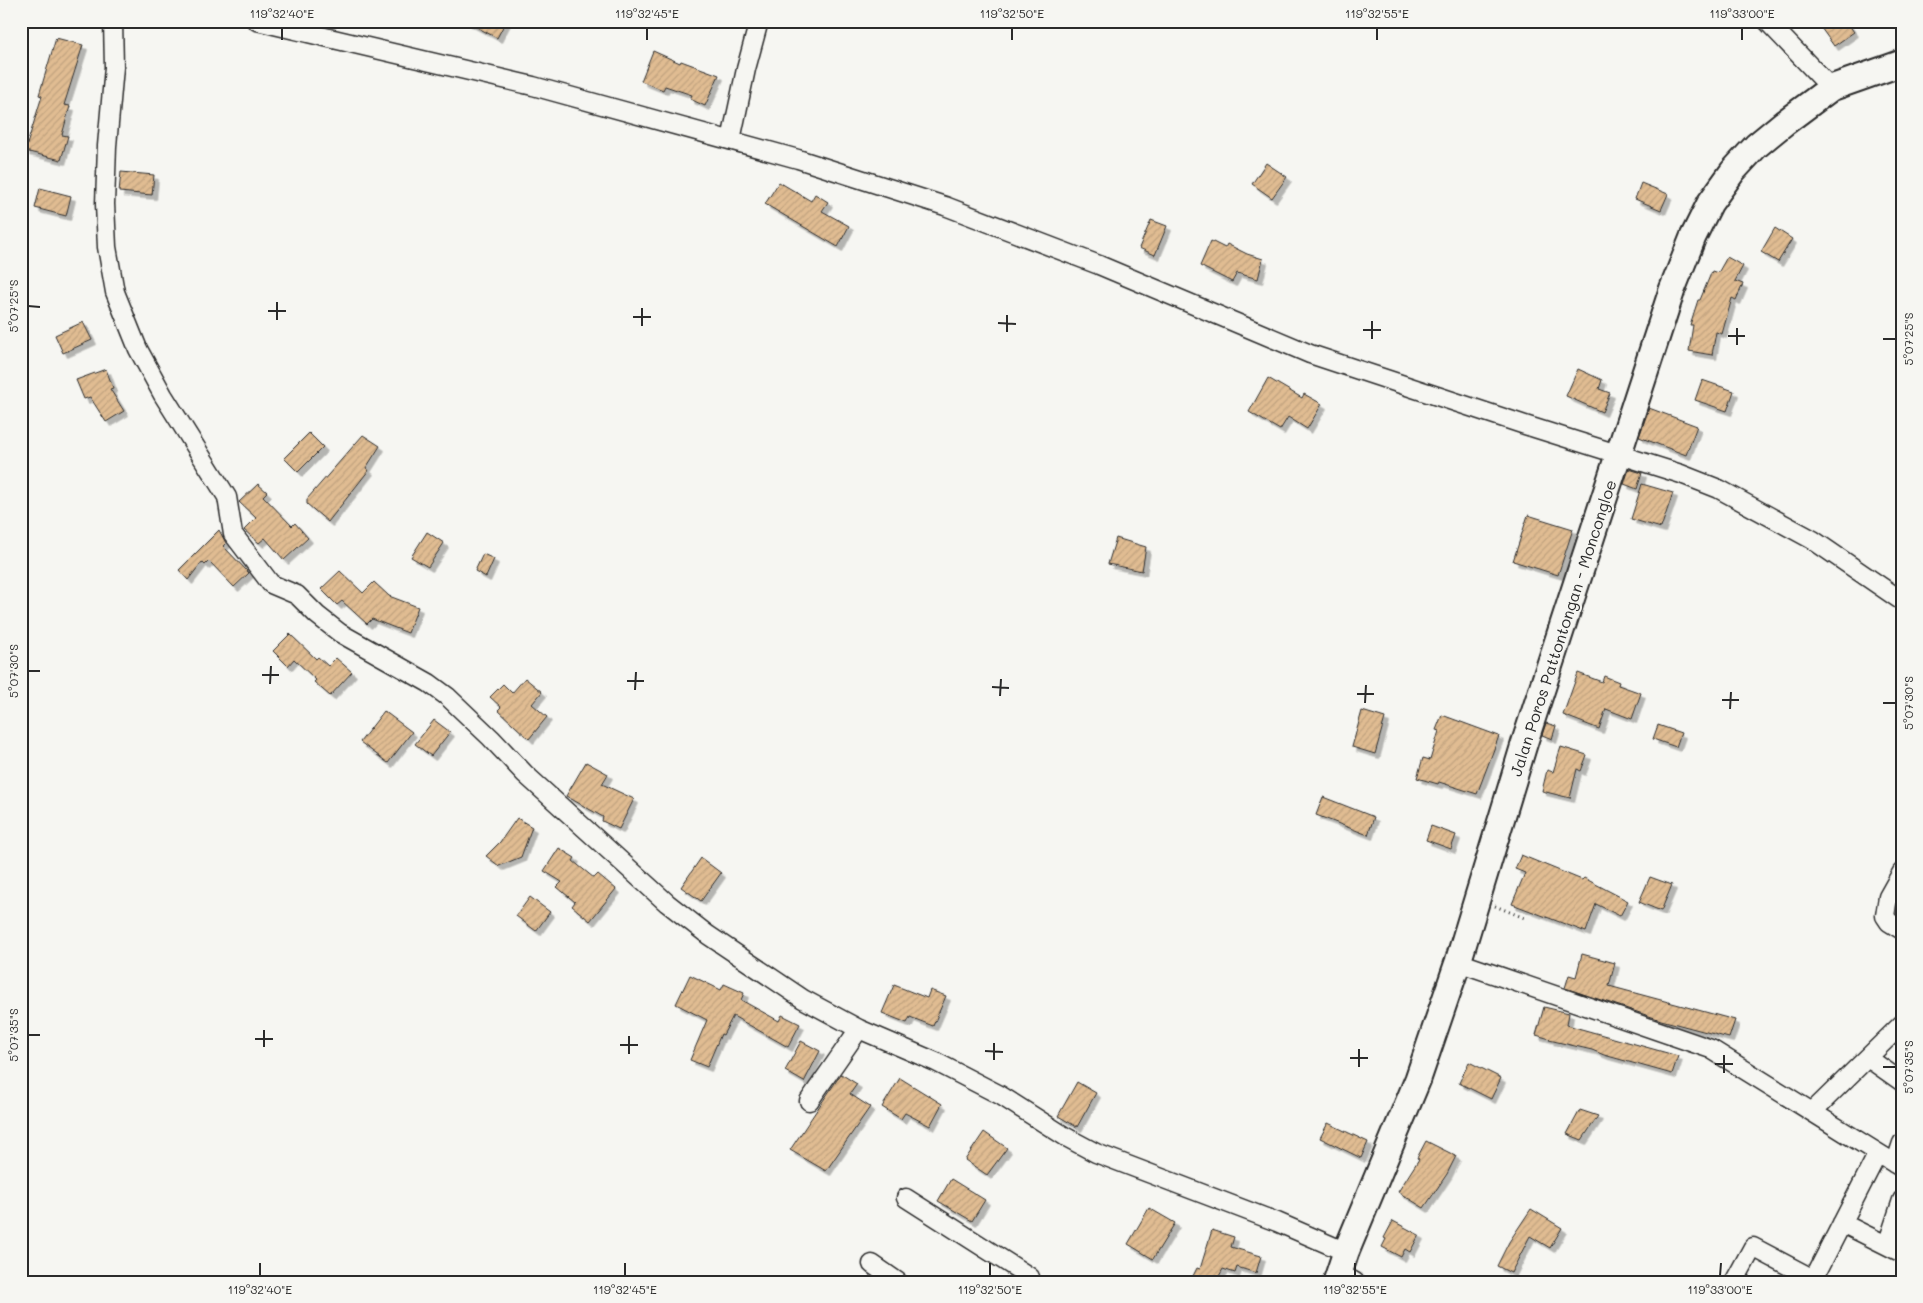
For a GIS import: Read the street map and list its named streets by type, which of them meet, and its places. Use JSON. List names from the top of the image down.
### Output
{
  "streets": {
    "street": ["Jalan Poros Pattontongan - Moncongloe"]
  },
  "coordinates": [
    "119°32'40\"E",
    "119°32'45\"E",
    "119°32'50\"E",
    "119°32'55\"E",
    "119°33'00\"E",
    "5°07'25\"S",
    "5°07'30\"S",
    "5°07'35\"S"
  ]
}
